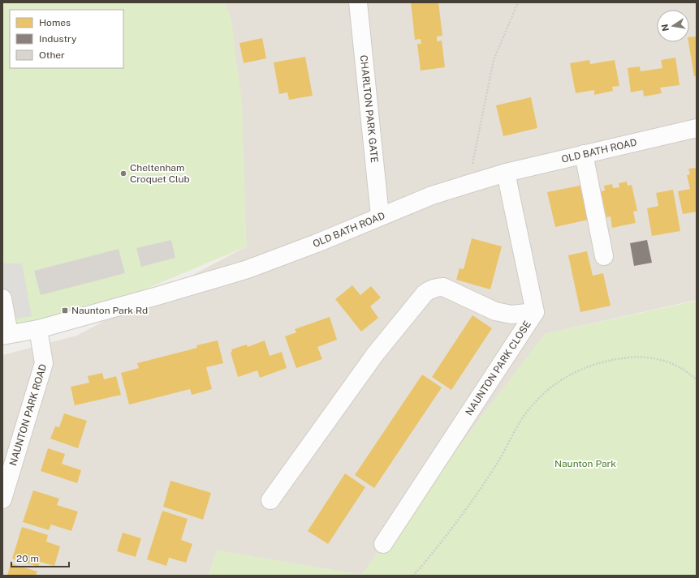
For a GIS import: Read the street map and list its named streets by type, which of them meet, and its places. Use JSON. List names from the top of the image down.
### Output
{
  "streets": {
    "street": [
      "CHARLTON PARK GATE",
      "OLD BATH ROAD",
      "NAUNTON PARK CLOSE",
      "NAUNTON PARK ROAD"
    ]
  },
  "crossings": [
    ["CHARLTON PARK GATE", "OLD BATH ROAD"],
    ["OLD BATH ROAD", "NAUNTON PARK CLOSE"],
    ["OLD BATH ROAD", "NAUNTON PARK ROAD"]
  ],
  "parks": ["Naunton Park"],
  "places": {
    "other": ["Cheltenham Croquet Club"],
    "transit": ["Naunton Park Rd"]
  },
  "legend": ["Homes", "Industry", "Other"],
  "scale_bar": "20 m",
  "north": "left"
}
